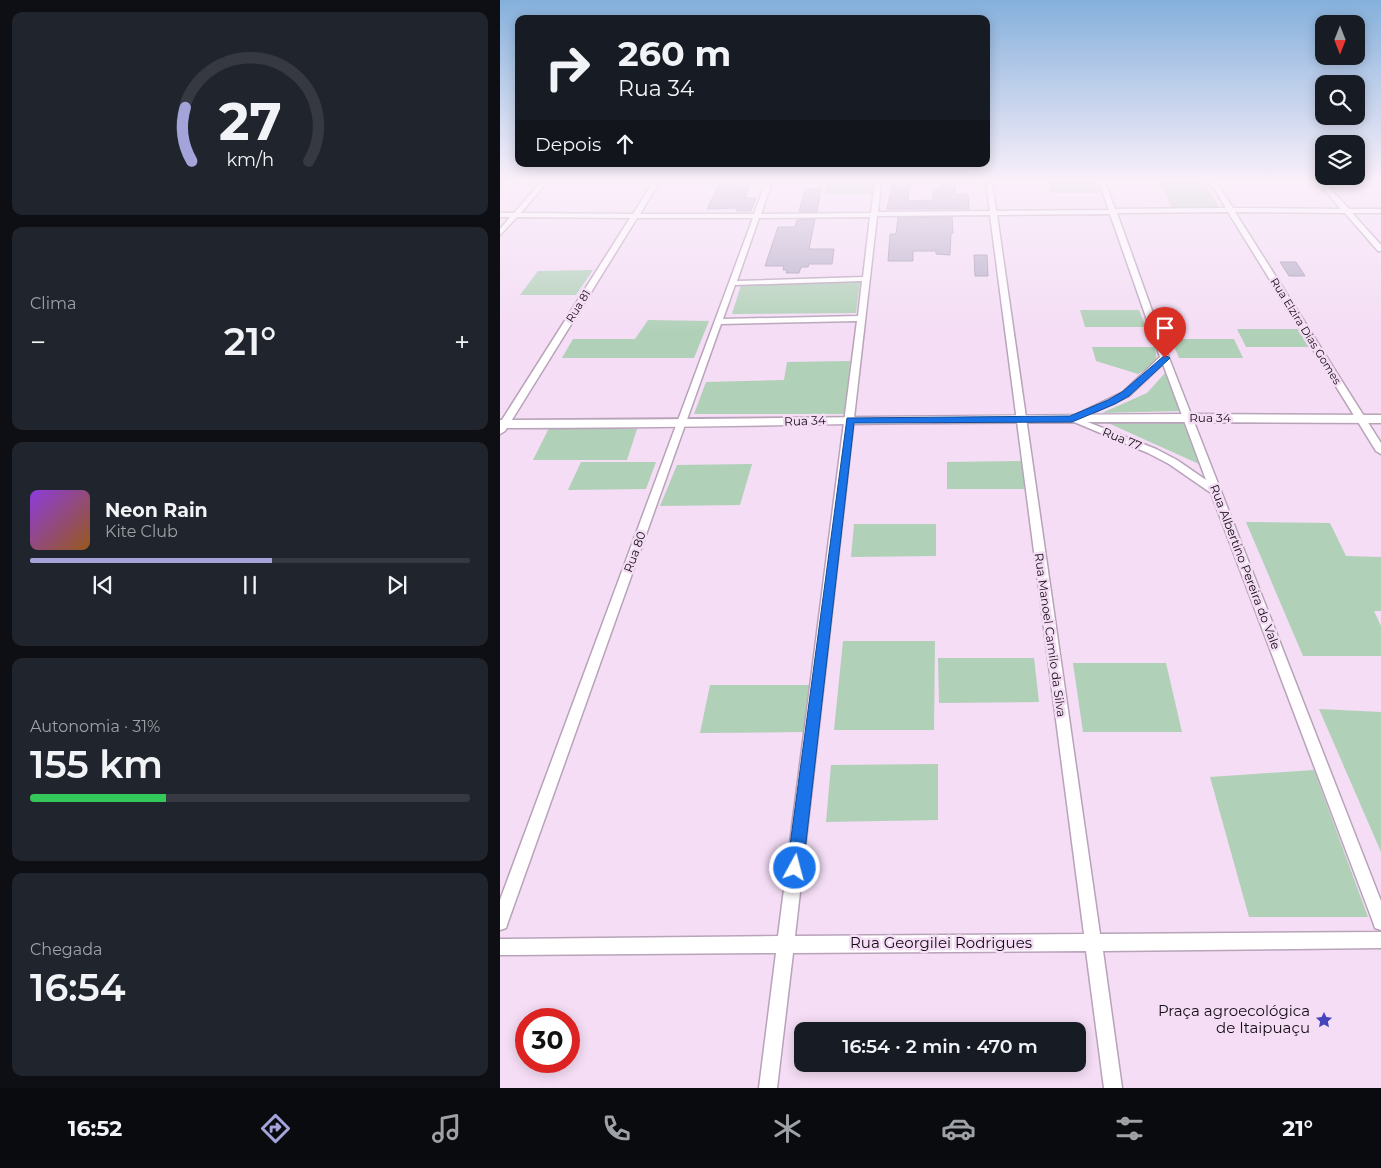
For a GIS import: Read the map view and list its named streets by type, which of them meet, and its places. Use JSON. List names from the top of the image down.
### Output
{
  "streets": {
    "street": [
      "Rua 81",
      "Rua Elzira Dias Gomes",
      "Rua 34",
      "Rua 77",
      "Rua 80",
      "Rua Albertino Pereira do Vale",
      "Rua Manoel Camilo da Silva",
      "Rua Georgilei Rodrigues"
    ]
  },
  "crossings": [
    ["Rua 81", "Rua 34"],
    ["Rua Elzira Dias Gomes", "Rua 34"],
    ["Rua 34", "Rua 77"],
    ["Rua 34", "Rua 80"],
    ["Rua 34", "Rua Albertino Pereira do Vale"],
    ["Rua 34", "Rua Manoel Camilo da Silva"],
    ["Rua 77", "Rua Albertino Pereira do Vale"],
    ["Rua Manoel Camilo da Silva", "Rua Georgilei Rodrigues"]
  ],
  "places": {
    "place": ["Praça agroecológica de Itaipuaçu"]
  },
  "north": "bottom",
  "page": {
    "turn": ["260 m", "Rua 34"],
    "then": "Depois",
    "tile": [
      "Clima",
      ["Autonomia · 31%", "155 km"],
      ["Chegada", "16:54"]
    ],
    "heat": ["−", "21°", "+"],
    "song": ["Neon Rain", "Kite Club"],
    "limit": "30",
    "trip": "16:54 · 2 min · 470 m",
    "tabs": ["16:52", "21°"],
    "gauge": ["27", "km/h"]
  }
}
